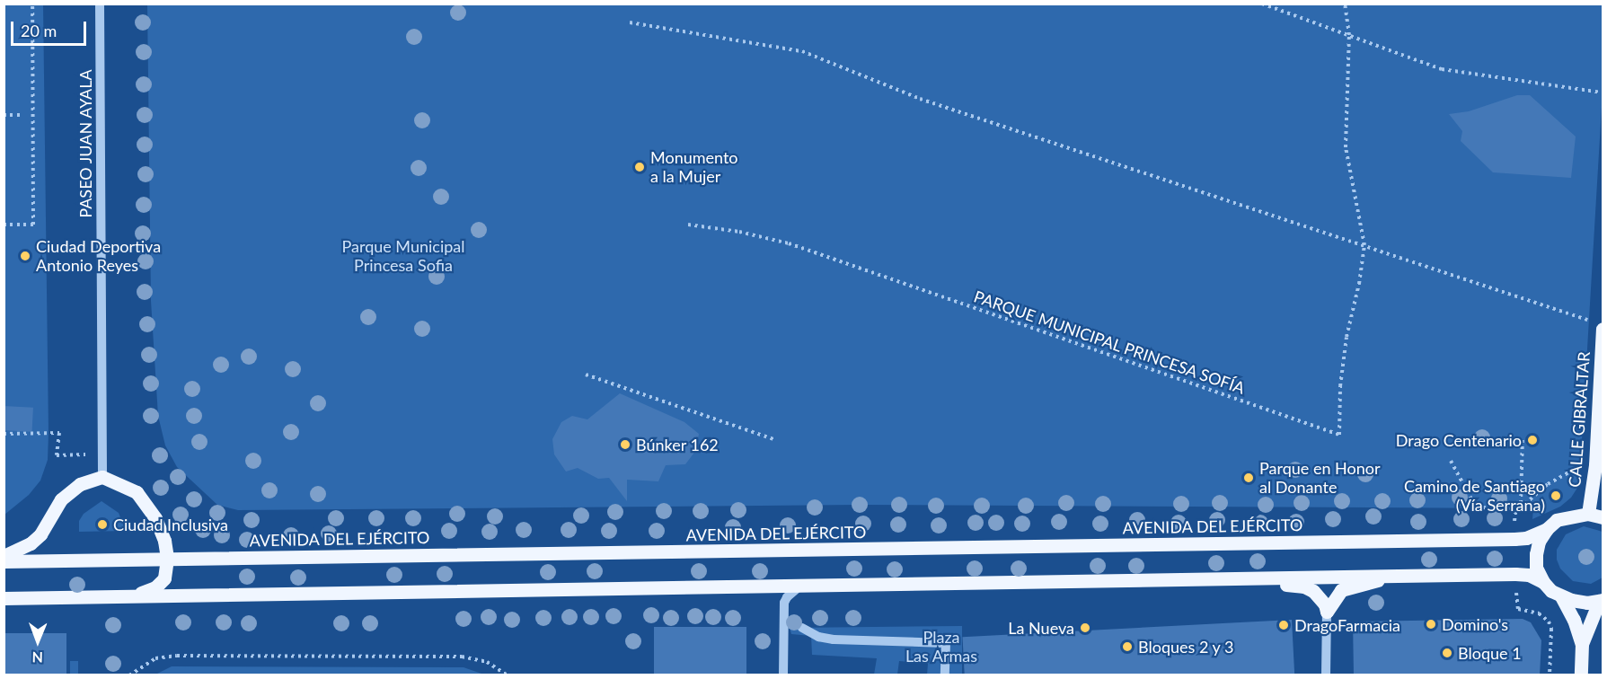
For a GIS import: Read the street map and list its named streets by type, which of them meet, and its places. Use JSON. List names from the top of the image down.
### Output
{
  "streets": {
    "main road": ["CALLE GIBRALTAR", "AVENIDA DEL EJÉRCITO"],
    "street": ["PASEO JUAN AYALA"],
    "path": ["PARQUE MUNICIPAL PRINCESA SOFÍA"]
  },
  "crossings": [
    ["CALLE GIBRALTAR", "AVENIDA DEL EJÉRCITO"]
  ],
  "parks": ["Parque Municipal Princesa Sofia", "Plaza Las Armas"],
  "places": [
    "Monumento a la Mujer",
    "Ciudad Deportiva Antonio Reyes",
    "Drago Centenario",
    "Búnker 162",
    "Parque en Honor al Donante",
    "Camino de Santiago (Vía Serrana)",
    "Ciudad Inclusiva",
    "Domino's",
    "DragoFarmacia",
    "La Nueva",
    "Bloques 2 y 3",
    "Bloque 1"
  ],
  "scale_bar": "20 m",
  "north": "bottom"
}
